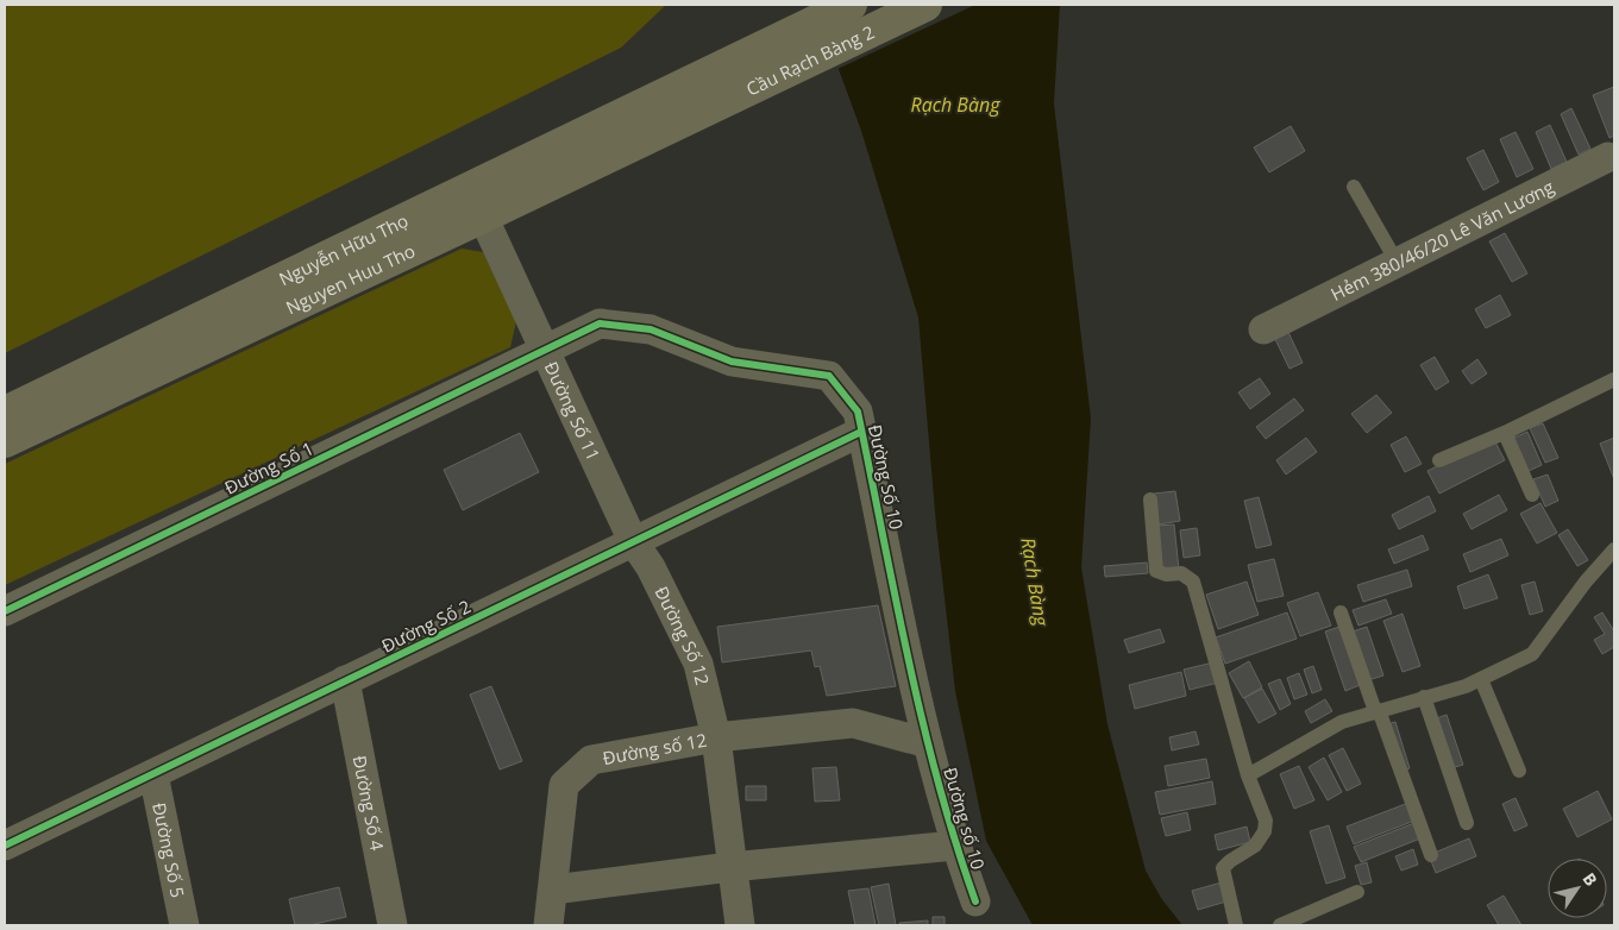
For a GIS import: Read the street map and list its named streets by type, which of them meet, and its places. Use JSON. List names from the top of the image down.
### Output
{
  "streets": {
    "main road": ["Cầu Rạch Bàng 2", "Nguyễn Hữu Thọ", "Nguyen Huu Tho"],
    "street": [
      "Hẻm 380/46/20 Lê Văn Lương",
      "Đường Số 11",
      "Đường Số 1",
      "Đường Số 10",
      "Đường Số 2",
      "Đường Số 12",
      "Đường số 12",
      "Đường Số 4",
      "Đường số 10",
      "Đường Số 5"
    ]
  },
  "crossings": [
    ["Cầu Rạch Bàng 2", "Nguyễn Hữu Thọ"],
    ["Cầu Rạch Bàng 2", "Nguyen Huu Tho"],
    ["Nguyễn Hữu Thọ", "Nguyen Huu Tho"],
    ["Nguyen Huu Tho", "Đường Số 11"],
    ["Đường Số 11", "Đường Số 1"],
    ["Đường Số 11", "Đường Số 10"],
    ["Đường Số 11", "Đường Số 2"],
    ["Đường Số 11", "Đường Số 12"],
    ["Đường Số 1", "Đường Số 10"],
    ["Đường Số 10", "Đường Số 2"],
    ["Đường Số 10", "Đường số 12"],
    ["Đường Số 10", "Đường số 10"],
    ["Đường Số 2", "Đường Số 12"],
    ["Đường Số 2", "Đường Số 4"],
    ["Đường Số 2", "Đường Số 5"],
    ["Đường Số 12", "Đường số 12"],
    ["Đường số 12", "Đường số 10"]
  ],
  "water": ["Rạch Bàng"],
  "north": "top right"
}
